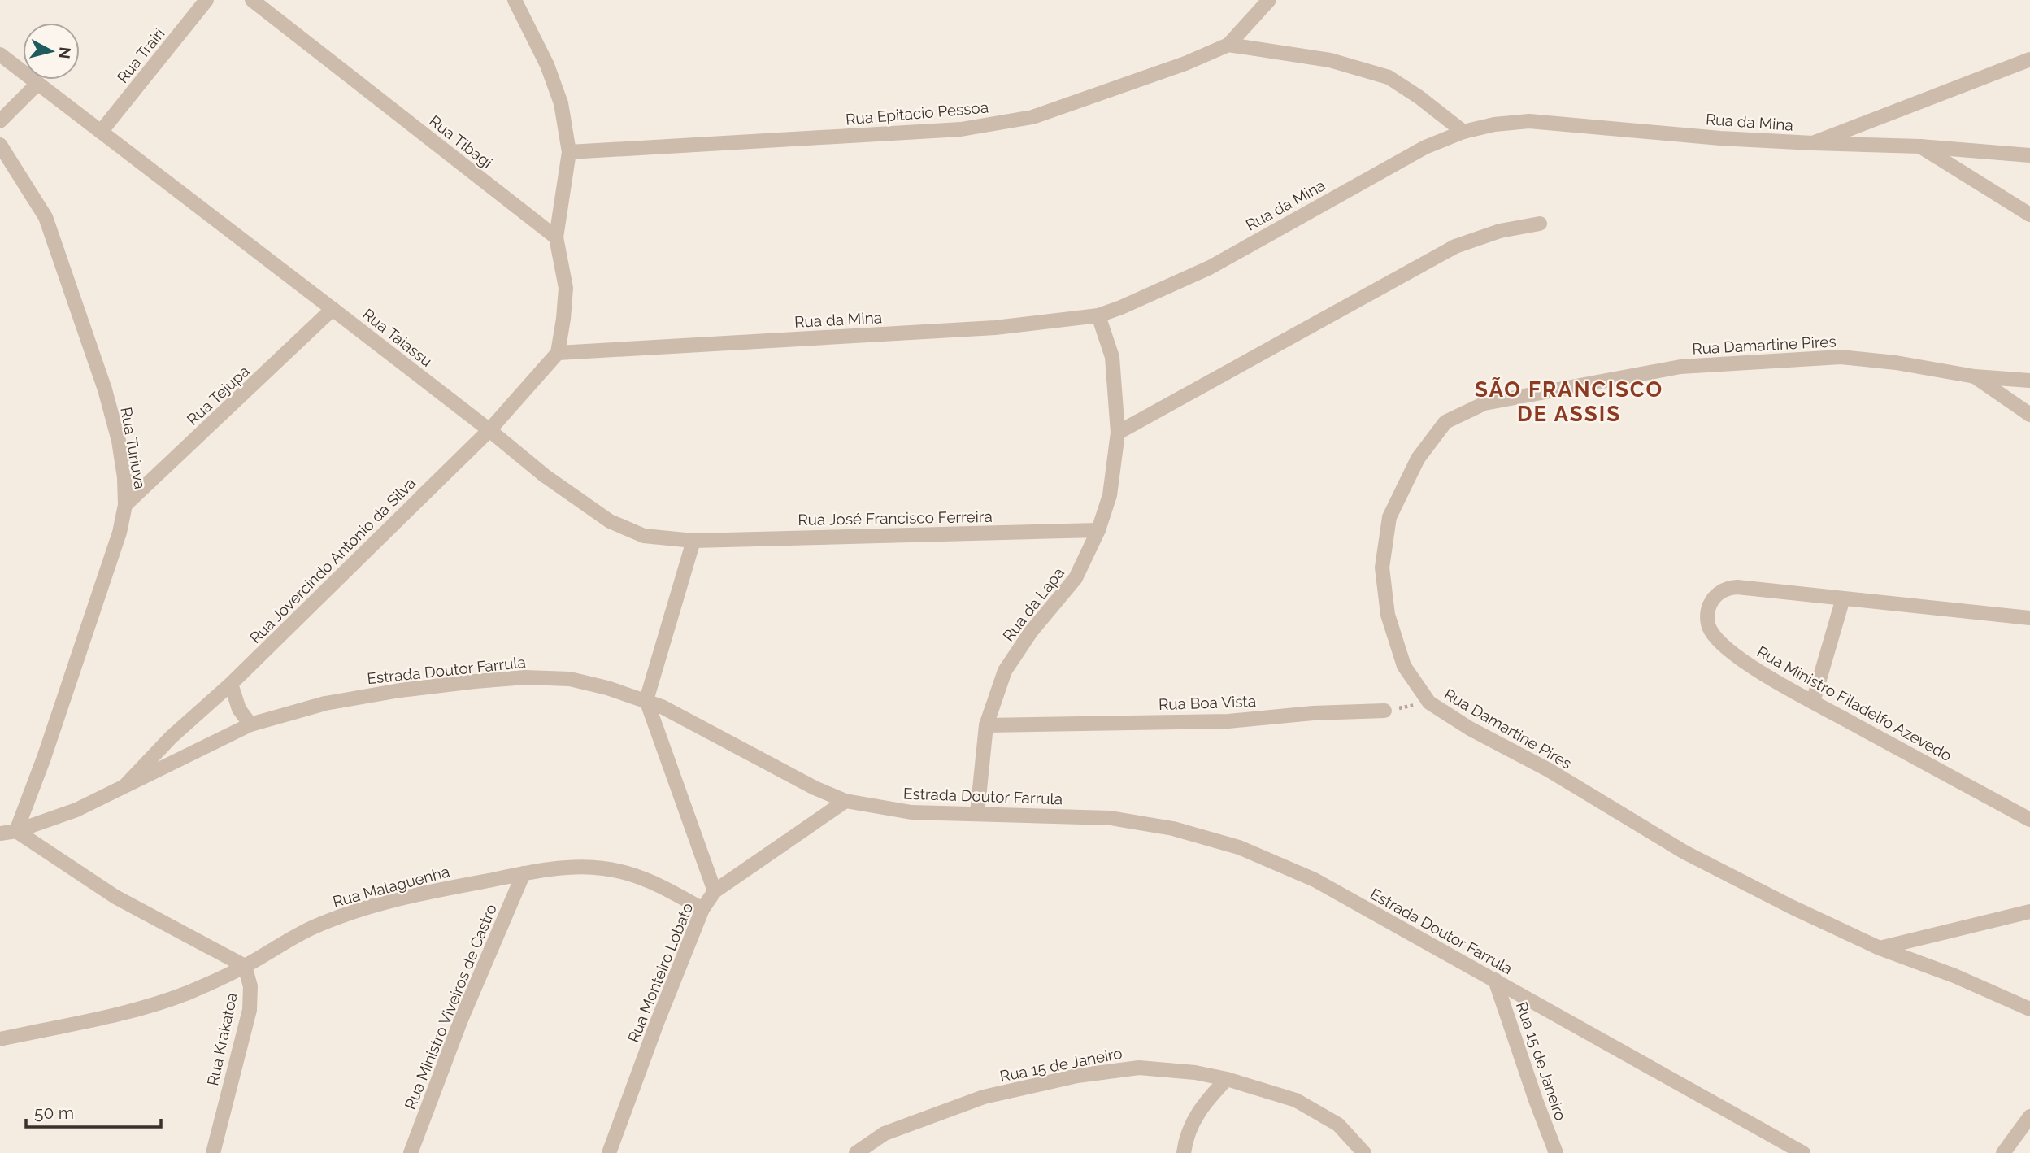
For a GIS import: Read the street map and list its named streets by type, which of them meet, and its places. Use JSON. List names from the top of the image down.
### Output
{
  "streets": {
    "street": [
      "Rua Trairi",
      "Rua Epitacio Pessoa",
      "Rua da Mina",
      "Rua Tibagi",
      "Rua Taiassu",
      "Rua Damartine Pires",
      "Rua Tejupa",
      "Rua Turiuva",
      "Rua José Francisco Ferreira",
      "Rua Jovercindo Antonio da Silva",
      "Rua da Lapa",
      "Estrada Doutor Farrula",
      "Rua Boa Vista",
      "Rua Ministro Filadelfo Azevedo",
      "Rua Malaguenha",
      "Rua Monteiro Lobato",
      "Rua Ministro Viveiros de Castro",
      "Rua Krakatoa",
      "Rua 15 de Janeiro"
    ]
  },
  "crossings": [
    ["Rua Trairi", "Rua Taiassu"],
    ["Rua da Mina", "Rua Jovercindo Antonio da Silva"],
    ["Rua da Mina", "Rua da Lapa"],
    ["Rua Taiassu", "Rua Tejupa"],
    ["Rua Taiassu", "Rua José Francisco Ferreira"],
    ["Rua Taiassu", "Rua Jovercindo Antonio da Silva"],
    ["Rua Tejupa", "Rua Turiuva"],
    ["Rua Turiuva", "Estrada Doutor Farrula"],
    ["Rua José Francisco Ferreira", "Rua da Lapa"],
    ["Rua Jovercindo Antonio da Silva", "Estrada Doutor Farrula"],
    ["Rua da Lapa", "Estrada Doutor Farrula"],
    ["Rua da Lapa", "Rua Boa Vista"],
    ["Estrada Doutor Farrula", "Rua Monteiro Lobato"],
    ["Estrada Doutor Farrula", "Rua 15 de Janeiro"],
    ["Rua Malaguenha", "Rua Monteiro Lobato"],
    ["Rua Malaguenha", "Rua Ministro Viveiros de Castro"],
    ["Rua Malaguenha", "Rua Krakatoa"]
  ],
  "districts": ["SÃO FRANCISCO DE ASSIS"],
  "scale_bar": "50 m",
  "north": "right"
}
